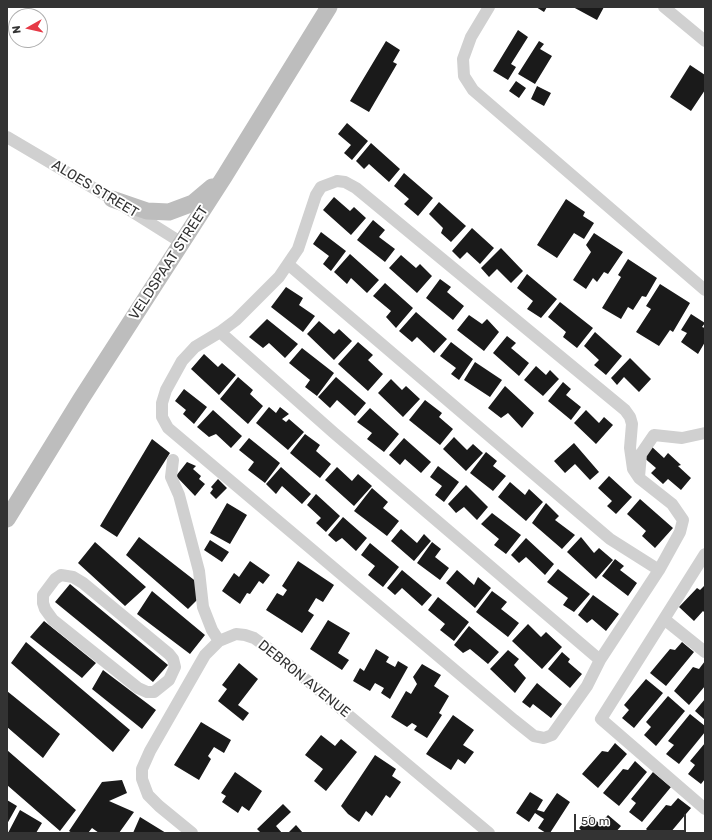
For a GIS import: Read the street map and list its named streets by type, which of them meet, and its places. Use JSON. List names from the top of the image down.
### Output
{
  "streets": {
    "street": ["ALOES STREET", "VELDSPAAT STREET", "DEBRON AVENUE"]
  },
  "crossings": [
    ["ALOES STREET", "VELDSPAAT STREET"]
  ],
  "scale_bar": "50 m",
  "north": "left"
}
